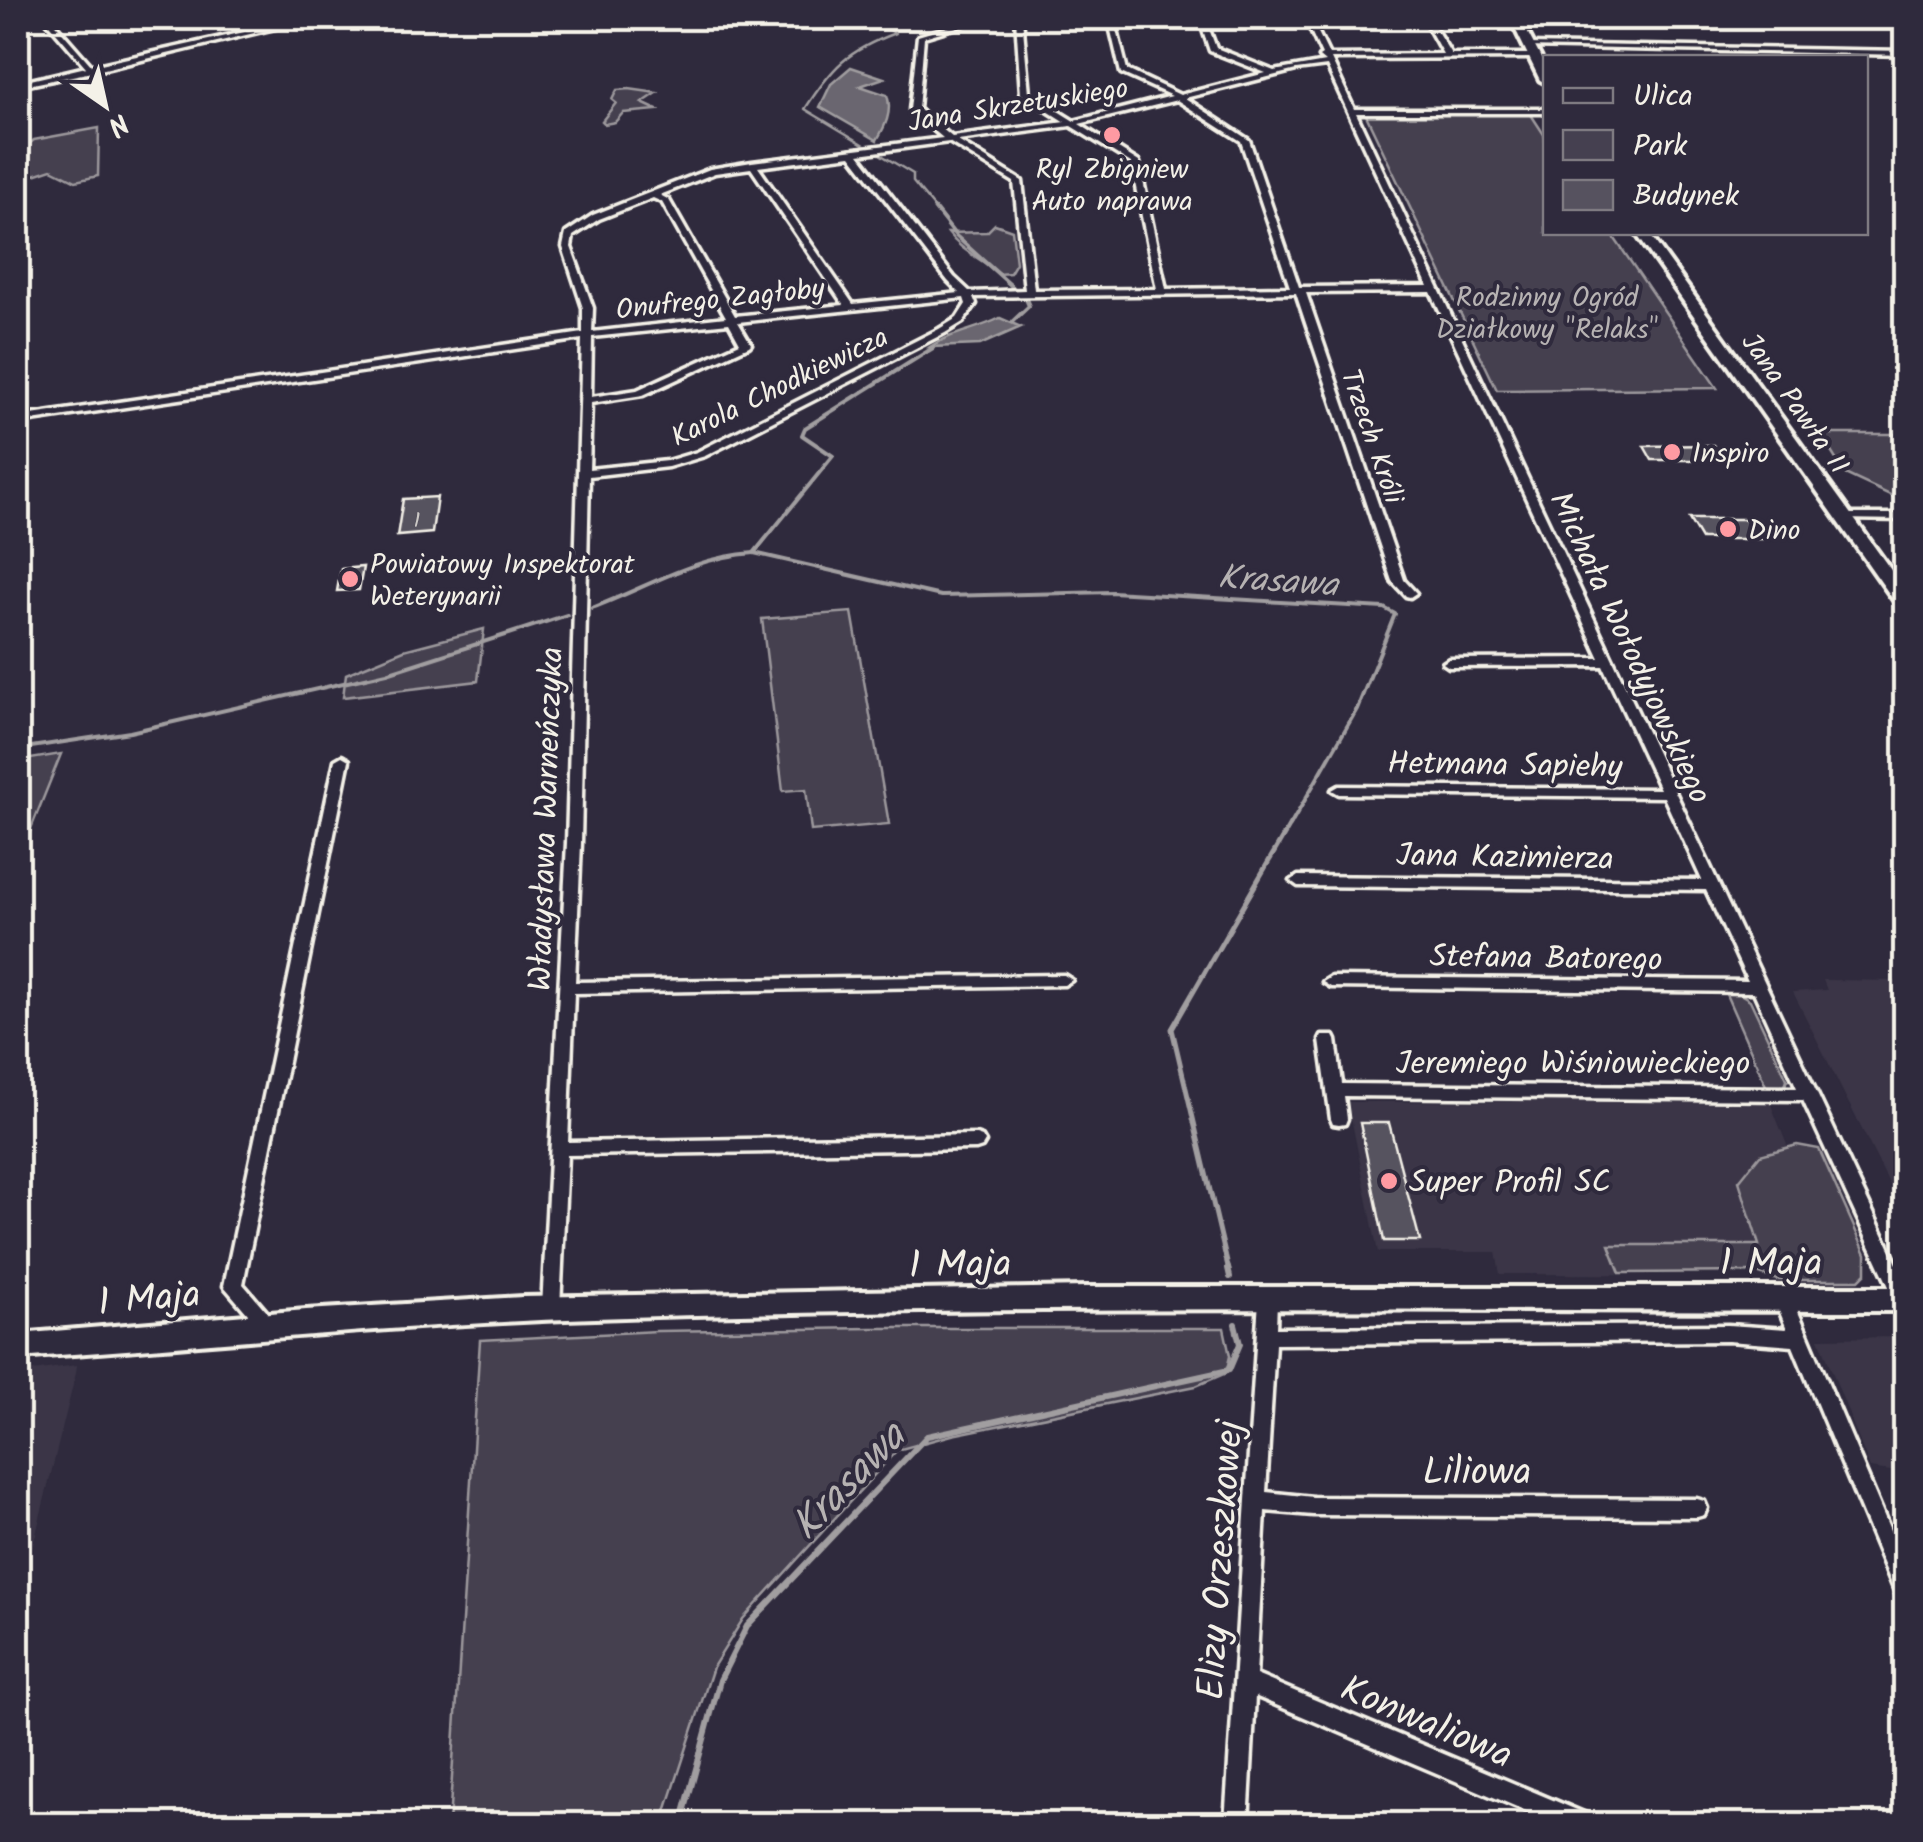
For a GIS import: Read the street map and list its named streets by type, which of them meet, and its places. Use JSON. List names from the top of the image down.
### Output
{
  "streets": {
    "main road": ["Jana Pawła II", "1 Maja"],
    "street": [
      "Jana Skrzetuskiego",
      "Onufrego Zagłoby",
      "Karola Chodkiewicza",
      "Trzech Króli",
      "Michała Wołodyjowskiego",
      "Hetmana Sapiehy",
      "Władysława Warneńczyka",
      "Jana Kazimierza",
      "Stefana Batorego",
      "Jeremiego Wiśniowieckiego",
      "Liliowa",
      "Elizy Orzeszkowej",
      "Konwaliowa"
    ]
  },
  "crossings": [
    ["Jana Skrzetuskiego", "Trzech Króli"],
    ["Jana Skrzetuskiego", "Michała Wołodyjowskiego"],
    ["Jana Skrzetuskiego", "Władysława Warneńczyka"],
    ["Onufrego Zagłoby", "Karola Chodkiewicza"],
    ["Onufrego Zagłoby", "Trzech Króli"],
    ["Onufrego Zagłoby", "Michała Wołodyjowskiego"],
    ["Onufrego Zagłoby", "Władysława Warneńczyka"],
    ["Karola Chodkiewicza", "Władysława Warneńczyka"],
    ["Michała Wołodyjowskiego", "Hetmana Sapiehy"],
    ["Michała Wołodyjowskiego", "Jana Kazimierza"],
    ["Michała Wołodyjowskiego", "Stefana Batorego"],
    ["Michała Wołodyjowskiego", "Jeremiego Wiśniowieckiego"],
    ["Michała Wołodyjowskiego", "1 Maja"],
    ["Władysława Warneńczyka", "1 Maja"],
    ["1 Maja", "Elizy Orzeszkowej"],
    ["Liliowa", "Elizy Orzeszkowej"],
    ["Elizy Orzeszkowej", "Konwaliowa"]
  ],
  "water": ["Krasawa"],
  "parks": ["Rodzinny Ogród Działkowy \"Relaks\""],
  "places": [
    "Ryl Zbigniew Auto naprawa",
    "Inspiro",
    "Dino",
    "Powiatowy Inspektorat Weterynarii",
    "Super Profil SC"
  ],
  "house_numbers": ["1"],
  "legend": ["Ulica", "Park", "Budynek"],
  "north": "bottom right"
}
